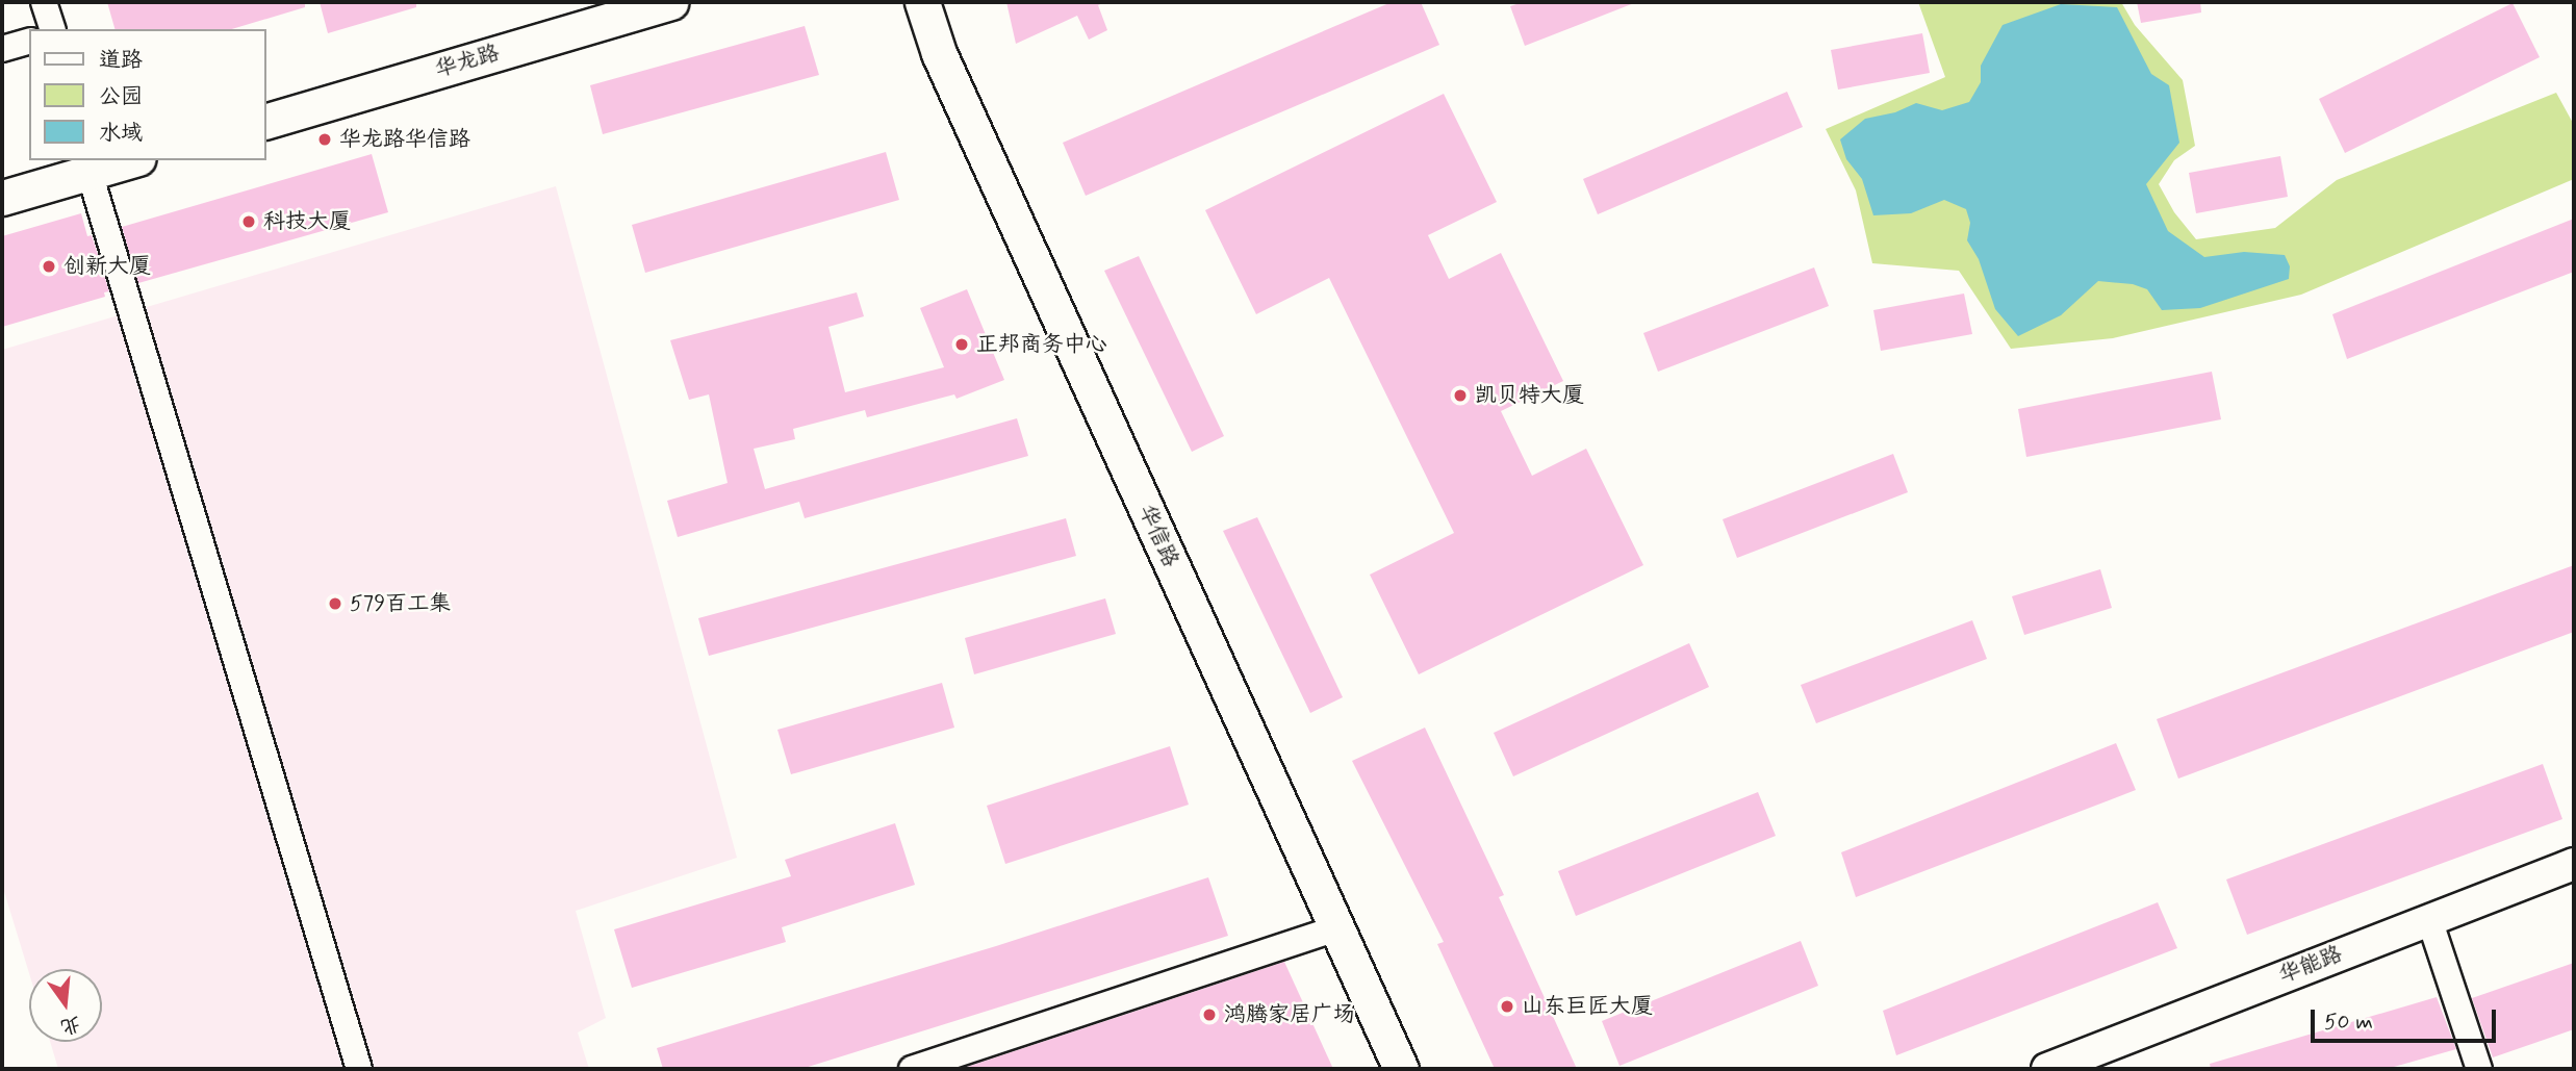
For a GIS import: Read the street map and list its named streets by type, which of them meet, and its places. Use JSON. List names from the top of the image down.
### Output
{
  "streets": {
    "main road": ["华龙路", "华信路"],
    "street": ["华能路"]
  },
  "places": [
    "华龙路华信路",
    "科技大厦",
    "创新大厦",
    "正邦商务中心",
    "凯贝特大厦",
    "579百工集",
    "山东巨匠大厦",
    "鸿腾家居广场"
  ],
  "legend": ["道路", "公园", "水域"],
  "scale_bar": "50 m",
  "north": "bottom"
}
